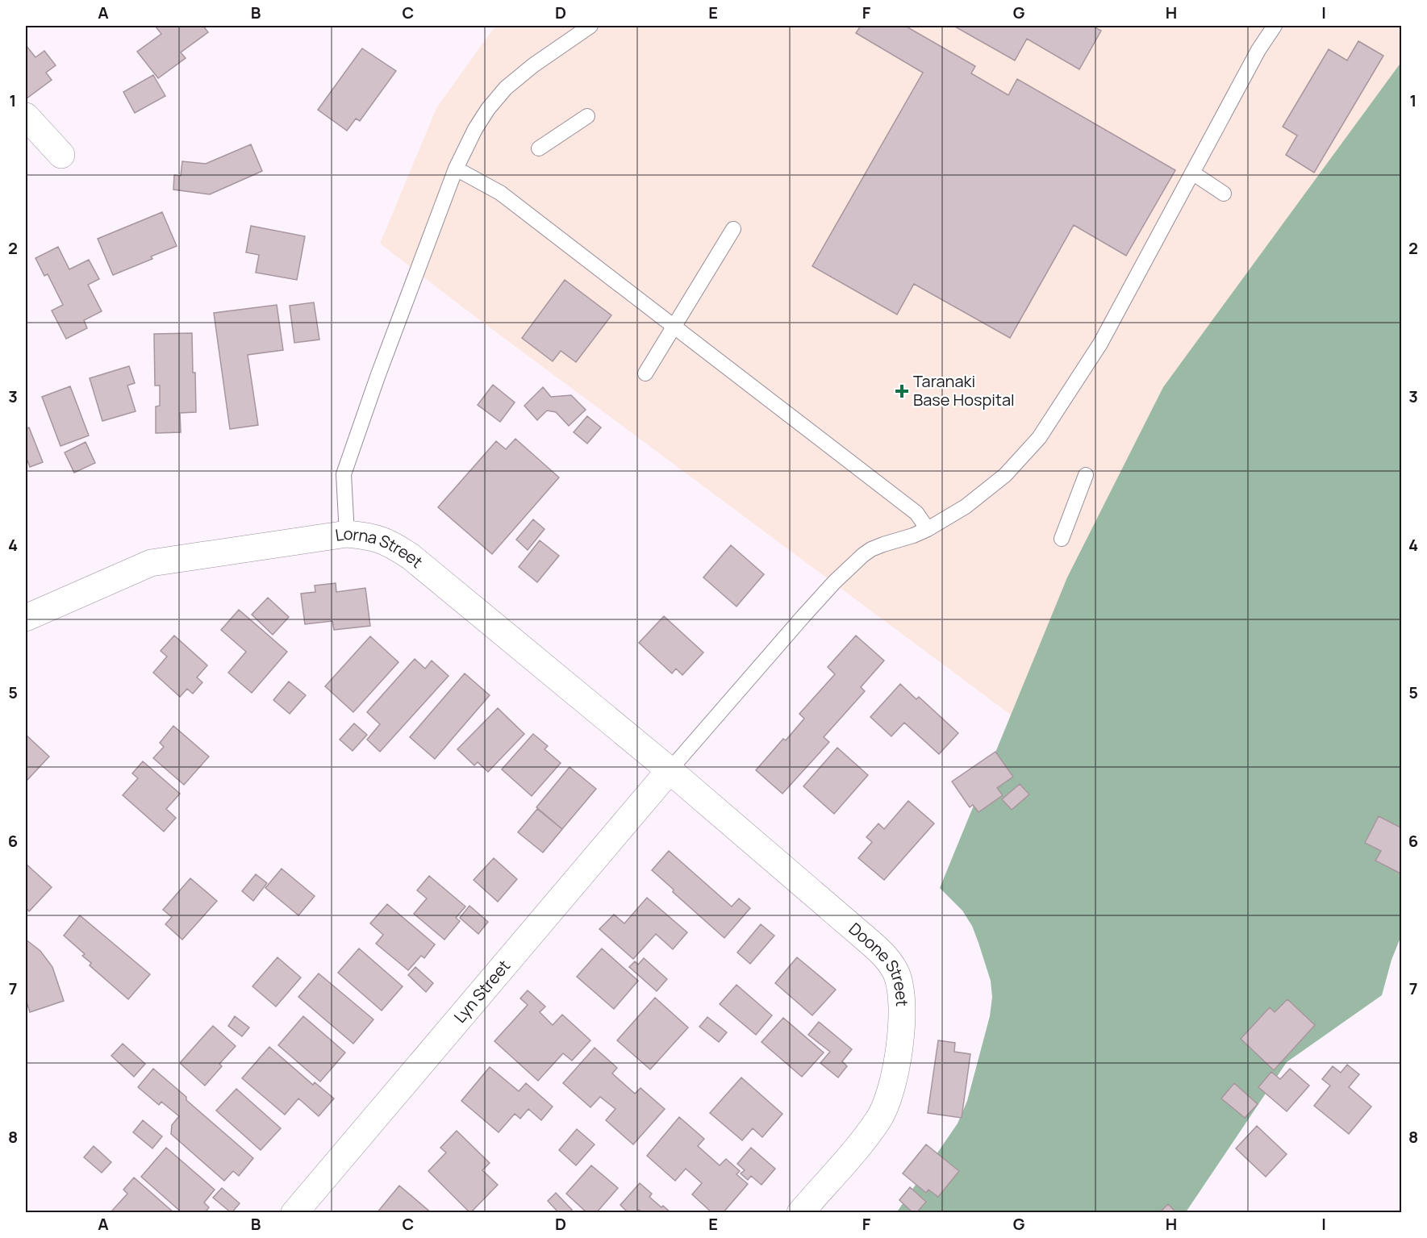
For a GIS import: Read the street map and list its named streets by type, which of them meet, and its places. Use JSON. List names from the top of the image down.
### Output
{
  "streets": {
    "street": ["Lorna Street", "Doone Street", "Lyn Street"]
  },
  "crossings": [
    ["Lorna Street", "Doone Street"],
    ["Lorna Street", "Lyn Street"],
    ["Doone Street", "Lyn Street"]
  ],
  "places": {
    "health": ["Taranaki Base Hospital"]
  },
  "grid": {
    "columns": [
      "A",
      "B",
      "C",
      "D",
      "E",
      "F",
      "G",
      "H",
      "I"
    ],
    "rows": [
      "1",
      "2",
      "3",
      "4",
      "5",
      "6",
      "7",
      "8"
    ]
  }
}
